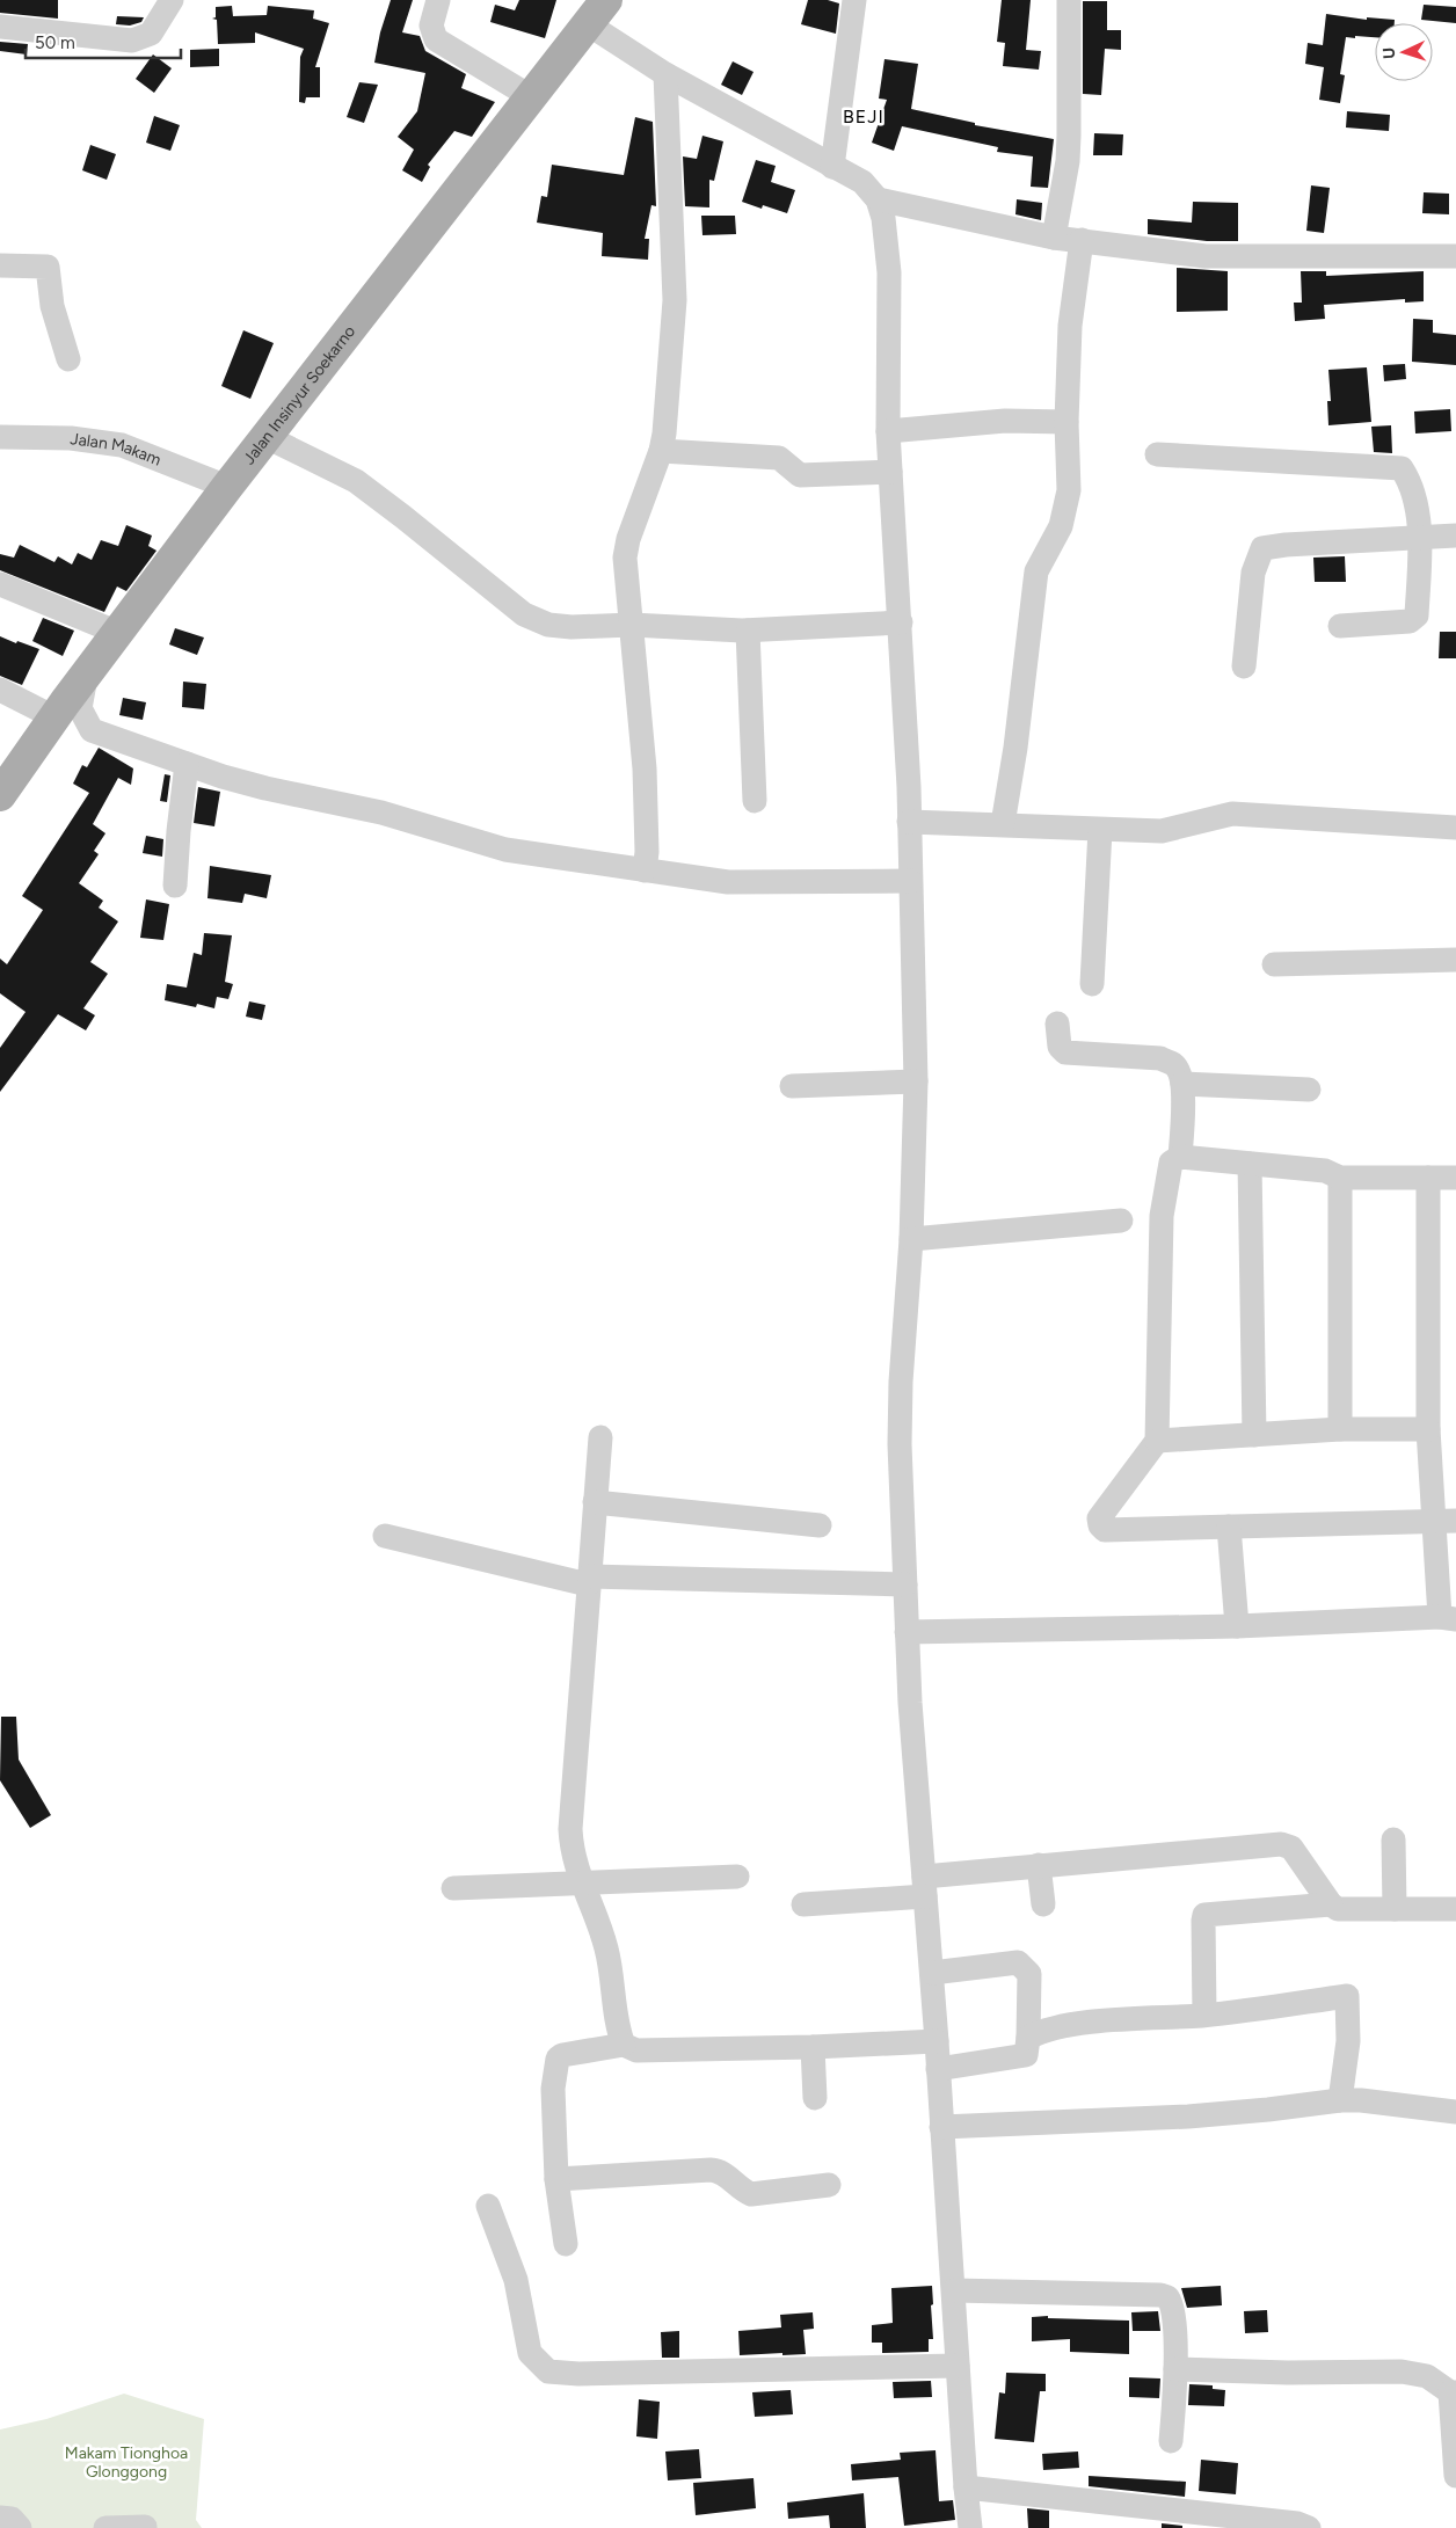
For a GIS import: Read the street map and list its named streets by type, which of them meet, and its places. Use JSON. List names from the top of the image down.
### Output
{
  "streets": {
    "main road": ["Jalan Insinyur Soekarno"],
    "street": ["Jalan Makam"]
  },
  "crossings": [
    ["Jalan Insinyur Soekarno", "Jalan Makam"]
  ],
  "districts": ["BEJI"],
  "parks": ["Makam Tionghoa Glonggong"],
  "scale_bar": "50 m",
  "north": "left"
}
